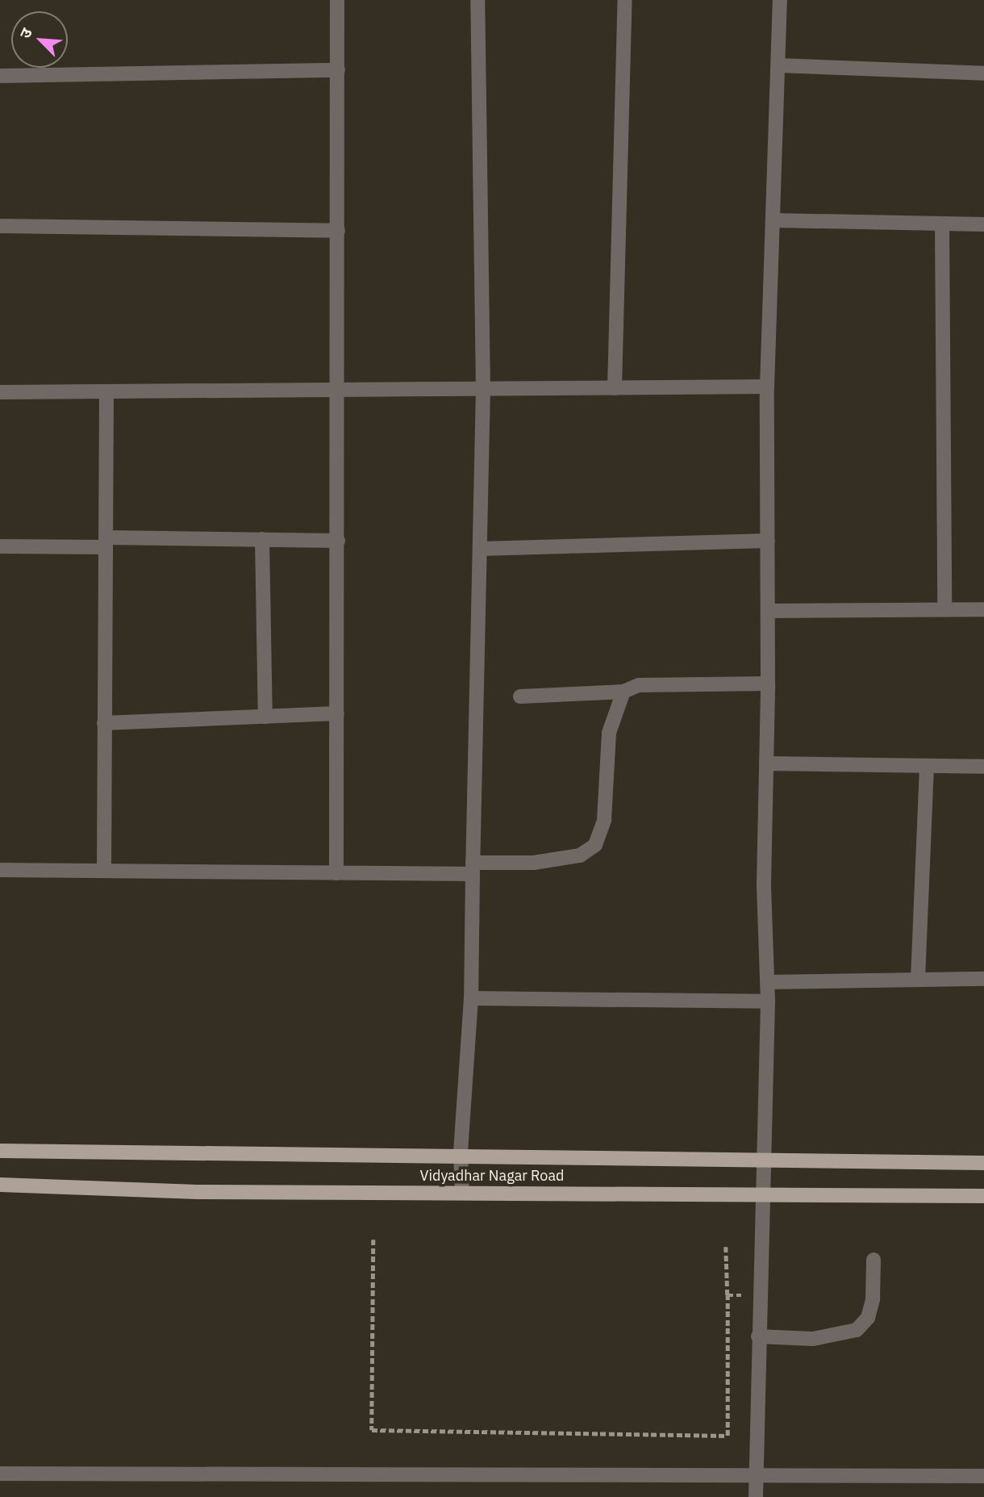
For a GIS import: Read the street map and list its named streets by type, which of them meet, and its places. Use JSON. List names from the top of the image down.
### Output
{
  "streets": {
    "main road": ["Vidyadhar Nagar Road"]
  },
  "north": "top left"
}
